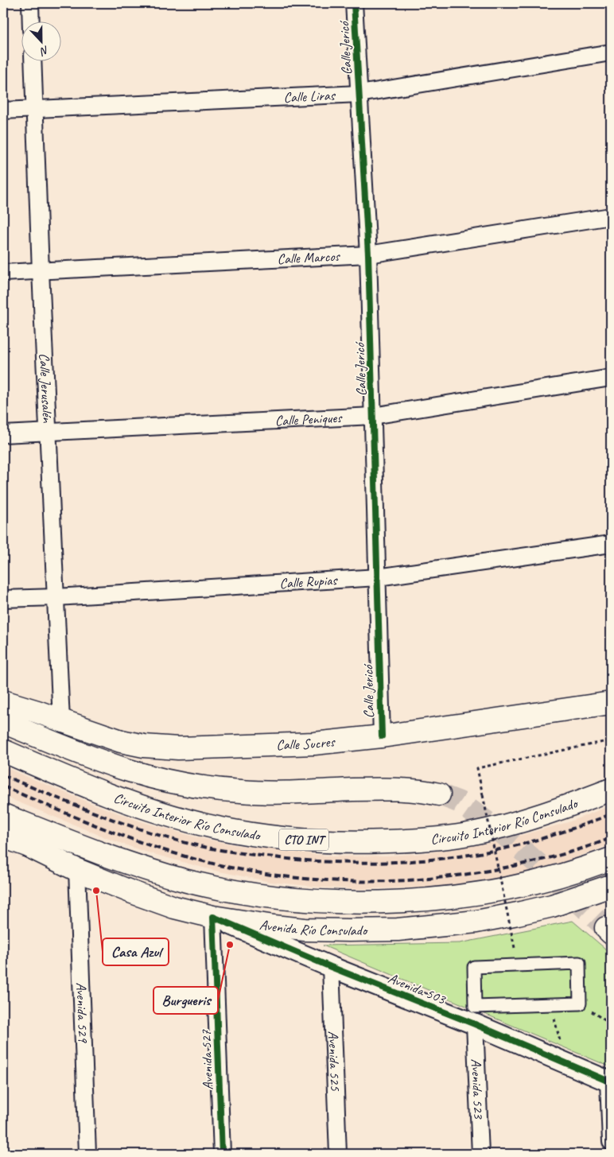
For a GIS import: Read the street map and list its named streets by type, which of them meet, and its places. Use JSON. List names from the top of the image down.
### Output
{
  "streets": {
    "main road": [
      "Calle Sucres",
      "Circuito Interior Río Consulado",
      "CTO INT",
      "Avenida Río Consulado"
    ],
    "street": [
      "Calle Jericó",
      "Calle Liras",
      "Calle Marcos",
      "Calle Jerusalén",
      "Calle Peniques",
      "Calle Rupias",
      "Avenida 503",
      "Avenida 529",
      "Avenida 527",
      "Avenida 525",
      "Avenida 523"
    ]
  },
  "crossings": [
    ["Calle Jericó", "Calle Liras"],
    ["Calle Jericó", "Calle Marcos"],
    ["Calle Jericó", "Calle Peniques"],
    ["Calle Jericó", "Calle Rupias"],
    ["Calle Jericó", "Calle Sucres"],
    ["Calle Liras", "Calle Jerusalén"],
    ["Calle Marcos", "Calle Jerusalén"],
    ["Calle Jerusalén", "Calle Peniques"],
    ["Calle Jerusalén", "Calle Rupias"],
    ["Calle Jerusalén", "Calle Sucres"],
    ["Avenida Río Consulado", "Avenida 503"],
    ["Avenida Río Consulado", "Avenida 529"],
    ["Avenida Río Consulado", "Avenida 527"],
    ["Avenida 503", "Avenida 527"],
    ["Avenida 503", "Avenida 525"],
    ["Avenida 503", "Avenida 523"]
  ],
  "places": ["Casa Azul", "Burgueris"],
  "north": "bottom"
}
